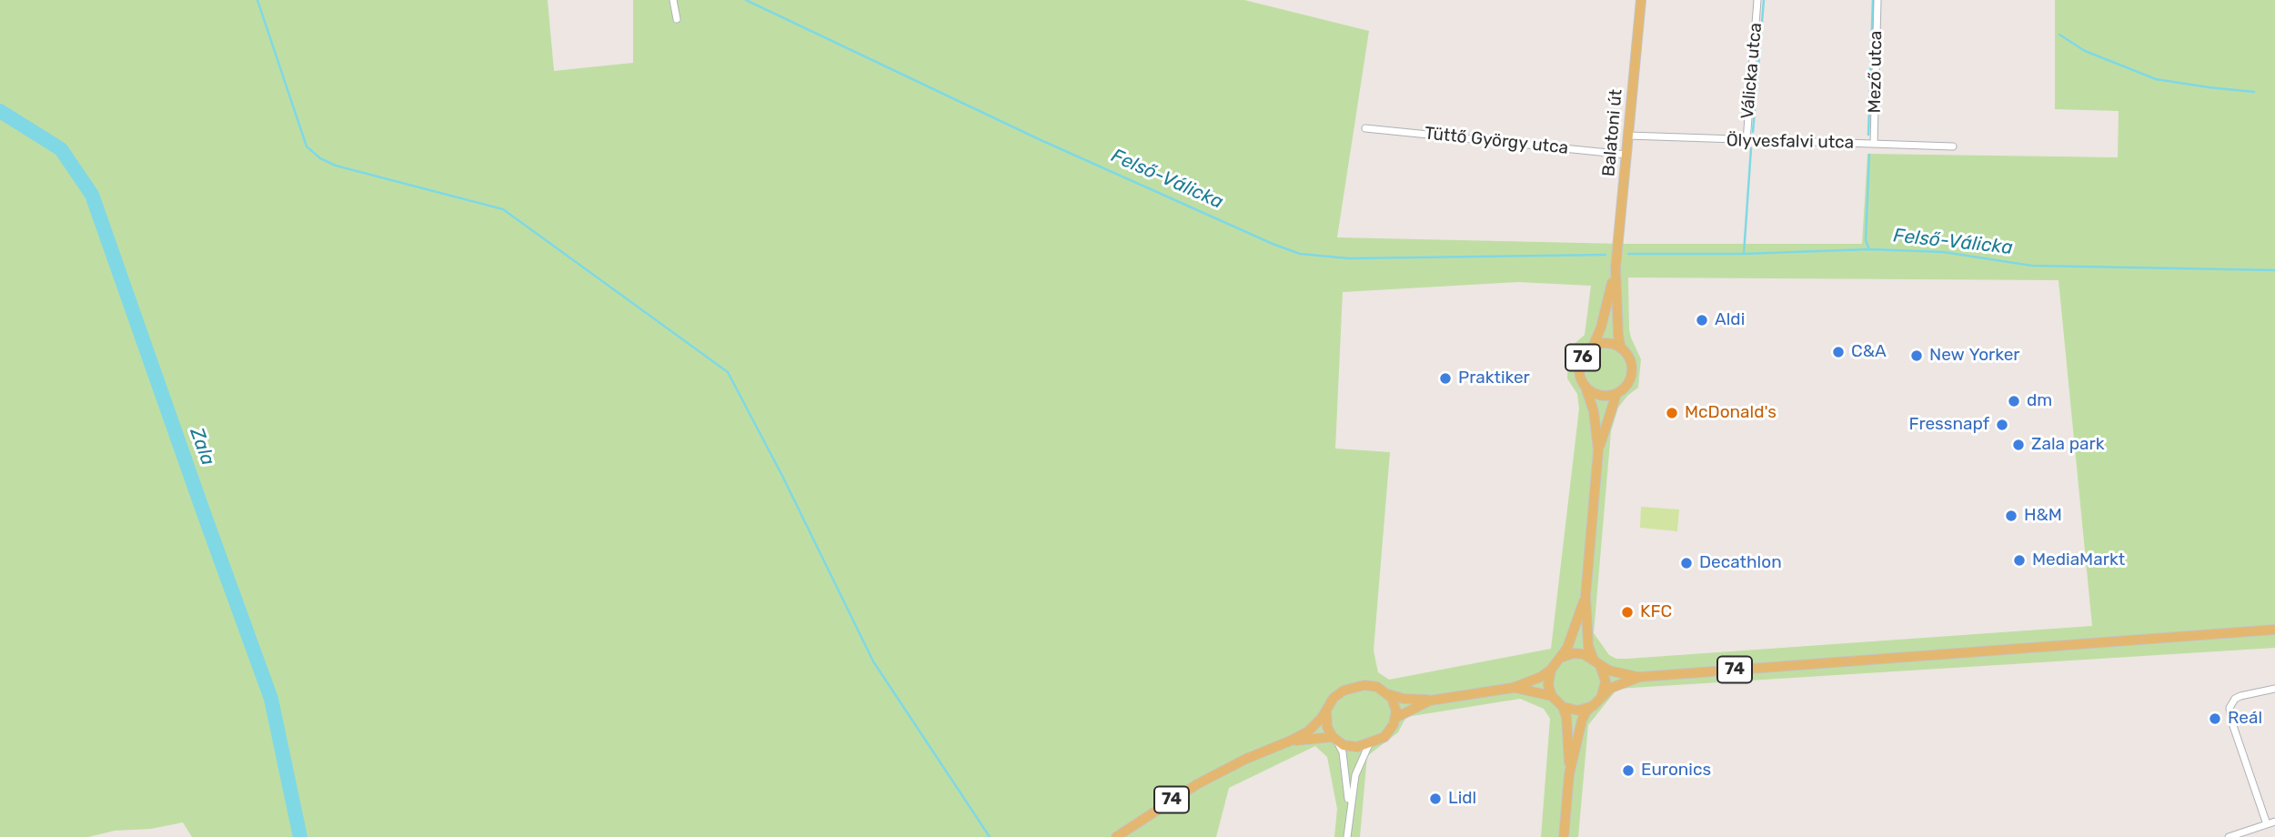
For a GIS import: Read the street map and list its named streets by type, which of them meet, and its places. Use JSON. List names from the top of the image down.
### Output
{
  "streets": {
    "main road": ["Balatoni út", "76", "74"],
    "street": [
      "Válicka utca",
      "Mező utca",
      "Tüttő György utca",
      "Ölyvesfalvi utca"
    ]
  },
  "crossings": [
    ["Válicka utca", "Ölyvesfalvi utca"],
    ["Mező utca", "Ölyvesfalvi utca"],
    ["Balatoni út", "Tüttő György utca"],
    ["Balatoni út", "Ölyvesfalvi utca"],
    ["Balatoni út", "76"],
    ["76", "74"]
  ],
  "water": ["Felső-Válicka", "Zala"],
  "places": [
    "Aldi",
    "C&A",
    "New Yorker",
    "Praktiker",
    "dm",
    "McDonald's",
    "Fressnapf",
    "Zala park",
    "H&M",
    "MediaMarkt",
    "Decathlon",
    "KFC",
    "Reál",
    "Euronics",
    "Lidl"
  ]
}
